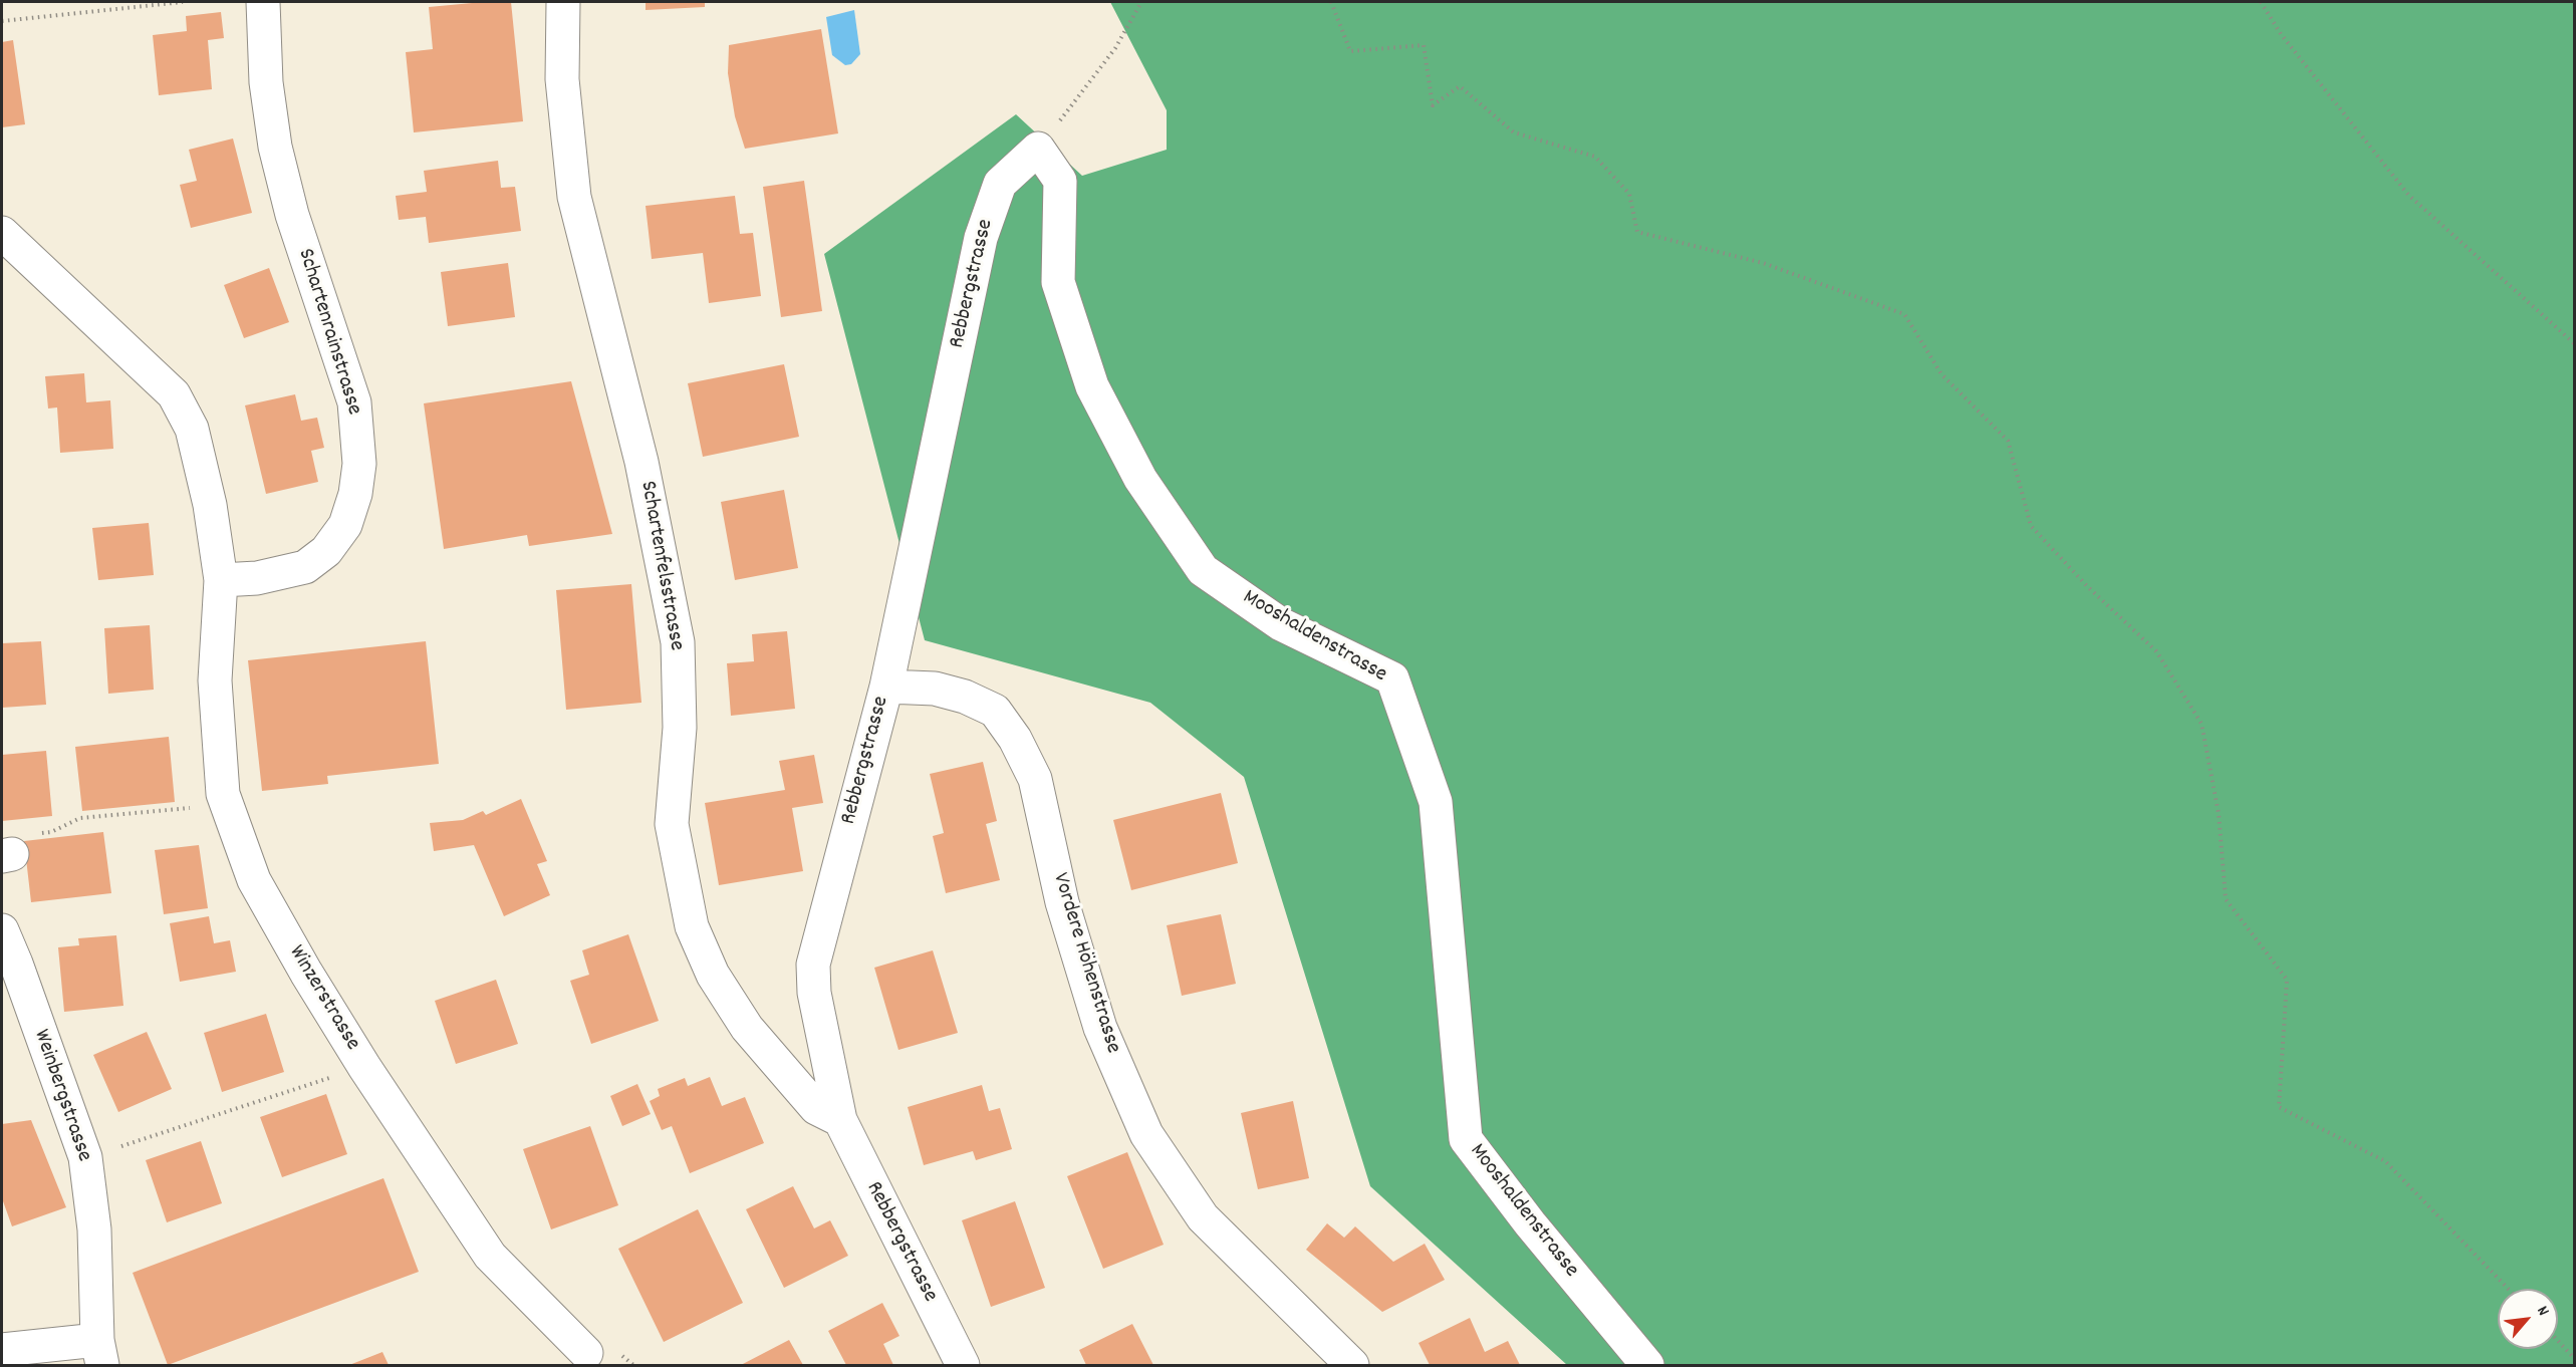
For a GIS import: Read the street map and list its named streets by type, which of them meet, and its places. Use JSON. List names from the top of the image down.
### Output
{
  "streets": {
    "street": [
      "Rebbergstrasse",
      "Schartenrainstrasse",
      "Schartenfelsstrasse",
      "Mooshaldenstrasse",
      "Vordere Höhenstrasse",
      "Winzerstrasse",
      "Weinbergstrasse"
    ]
  },
  "crossings": [
    ["Rebbergstrasse", "Schartenfelsstrasse"],
    ["Rebbergstrasse", "Mooshaldenstrasse"],
    ["Rebbergstrasse", "Vordere Höhenstrasse"],
    ["Schartenrainstrasse", "Winzerstrasse"]
  ],
  "north": "top right"
}
